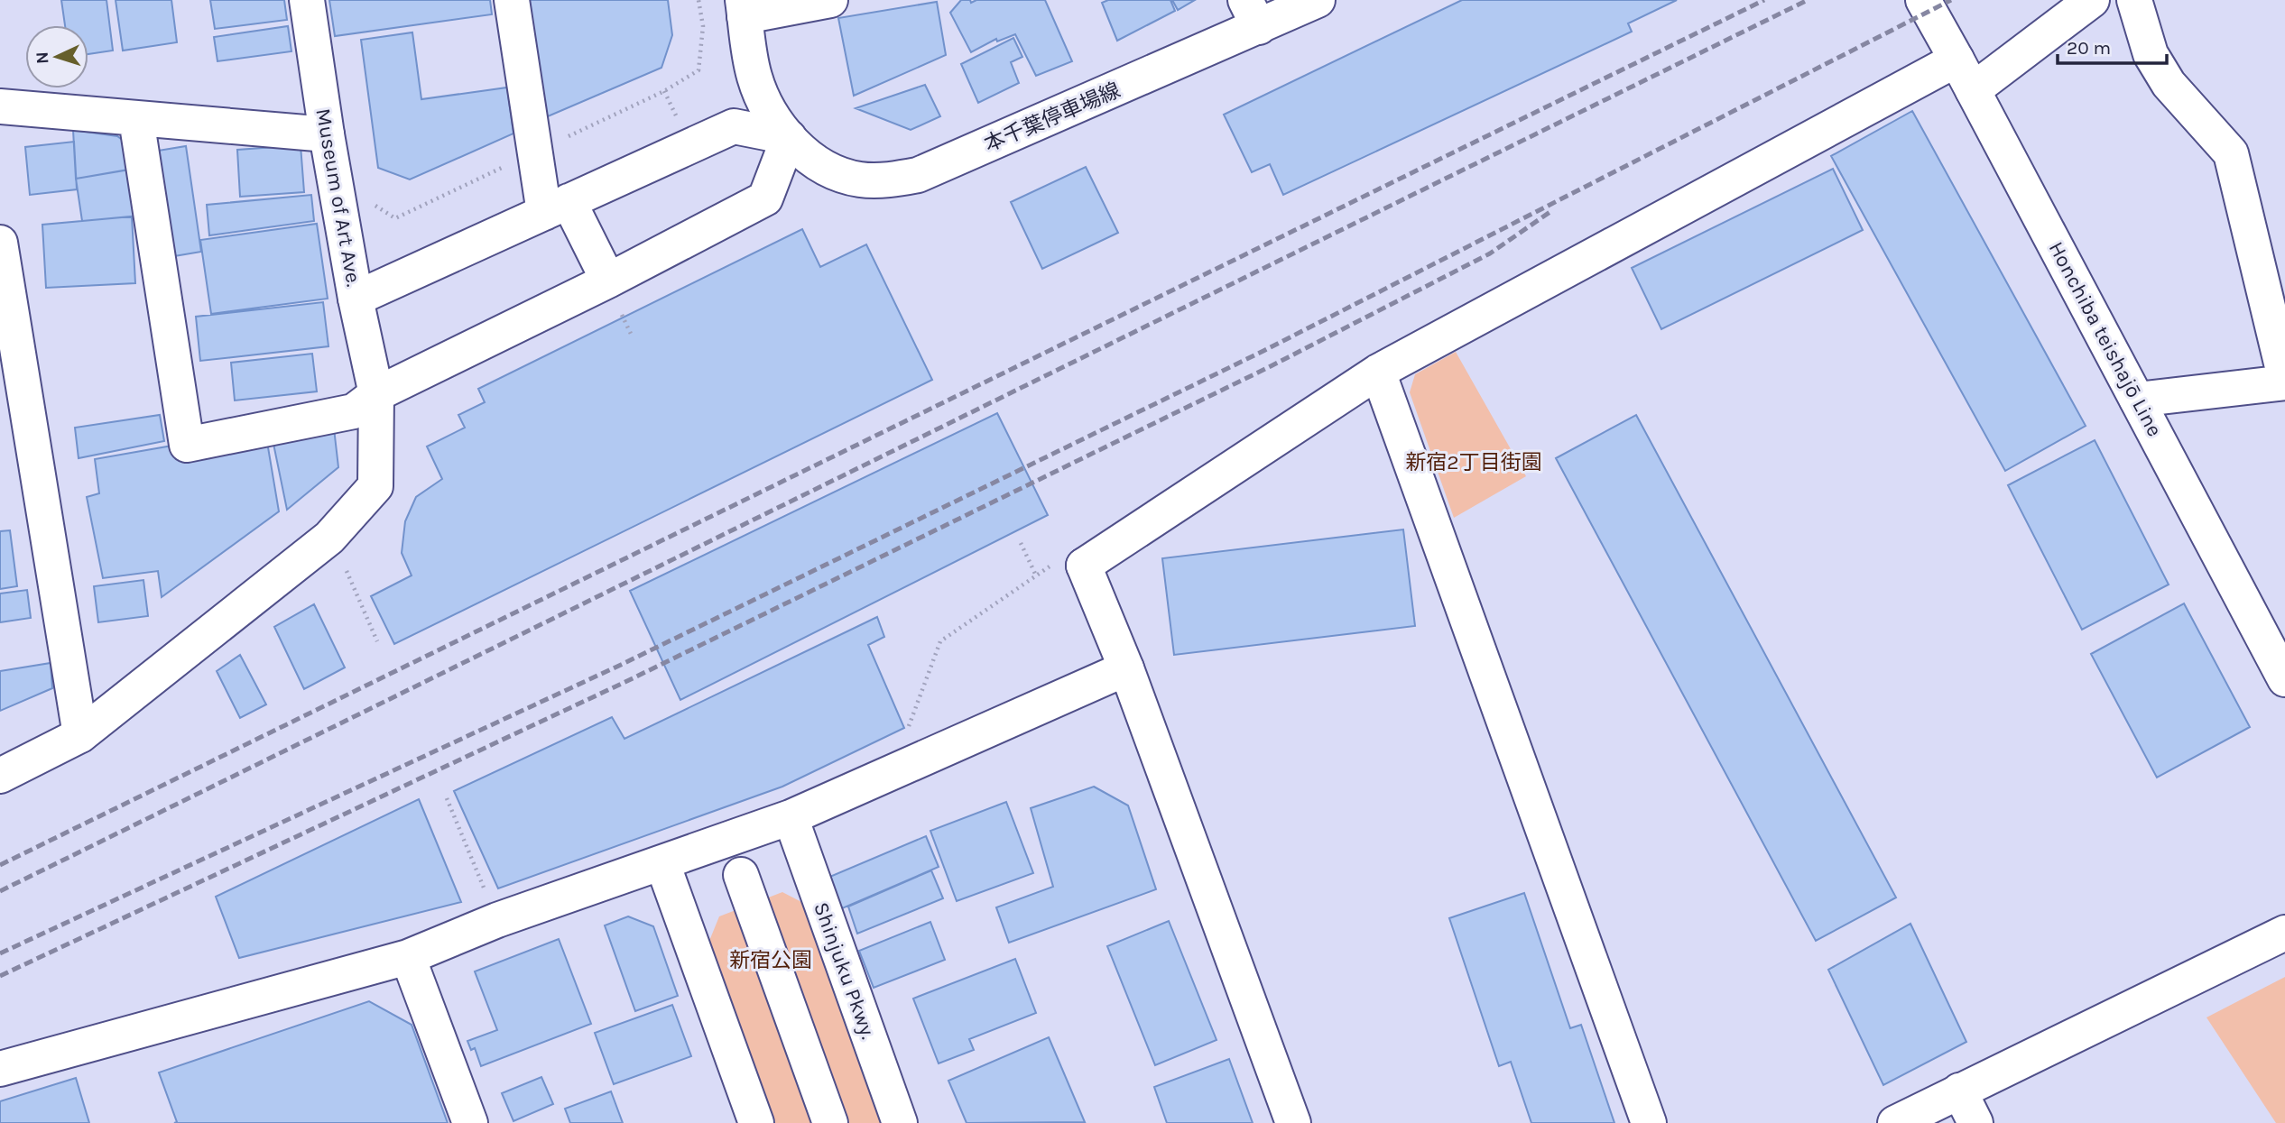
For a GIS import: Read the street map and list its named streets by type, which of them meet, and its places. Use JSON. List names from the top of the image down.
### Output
{
  "streets": {
    "street": [
      "本千葉停車場線",
      "Museum of Art Ave.",
      "Honchiba teishajō Line",
      "Shinjuku Pkwy."
    ]
  },
  "parks": ["新宿2丁目街園", "新宿公園"],
  "scale_bar": "20 m",
  "north": "left"
}
